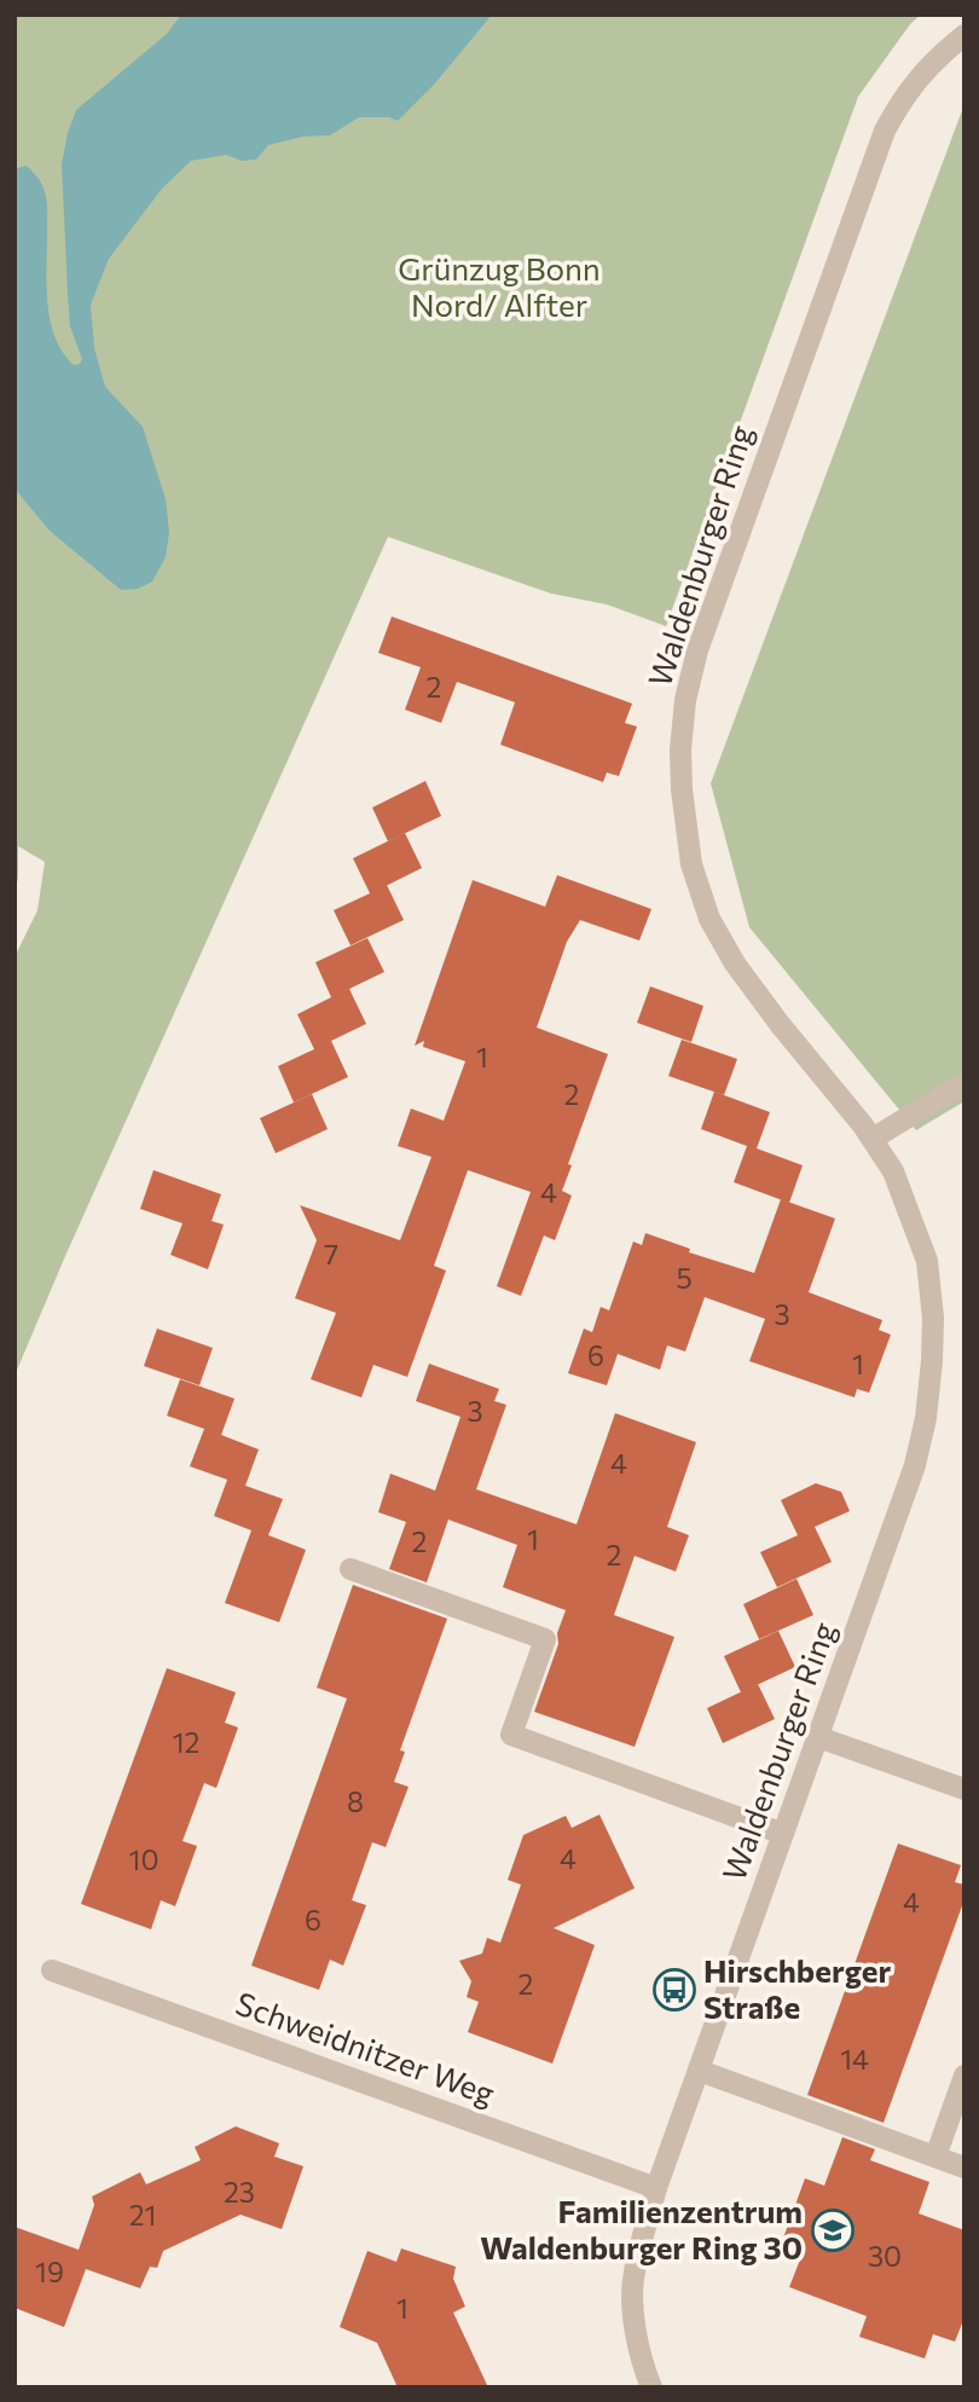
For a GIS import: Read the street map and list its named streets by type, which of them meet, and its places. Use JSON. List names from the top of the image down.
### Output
{
  "streets": {
    "street": ["Waldenburger Ring", "Schweidnitzer Weg"]
  },
  "crossings": [
    ["Waldenburger Ring", "Schweidnitzer Weg"]
  ],
  "parks": ["Grünzug Bonn Nord/ Alfter"],
  "places": {
    "bus stop": ["Hirschberger Straße"],
    "school or university": ["Familienzentrum Waldenburger Ring 30"]
  },
  "house_numbers": [
    "2",
    "1",
    "2",
    "4",
    "7",
    "5",
    "3",
    "6",
    "1",
    "3",
    "4",
    "1",
    "2",
    "2",
    "12",
    "8",
    "4",
    "10",
    "4",
    "6",
    "2",
    "14",
    "23",
    "21",
    "30",
    "19",
    "1"
  ]
}
